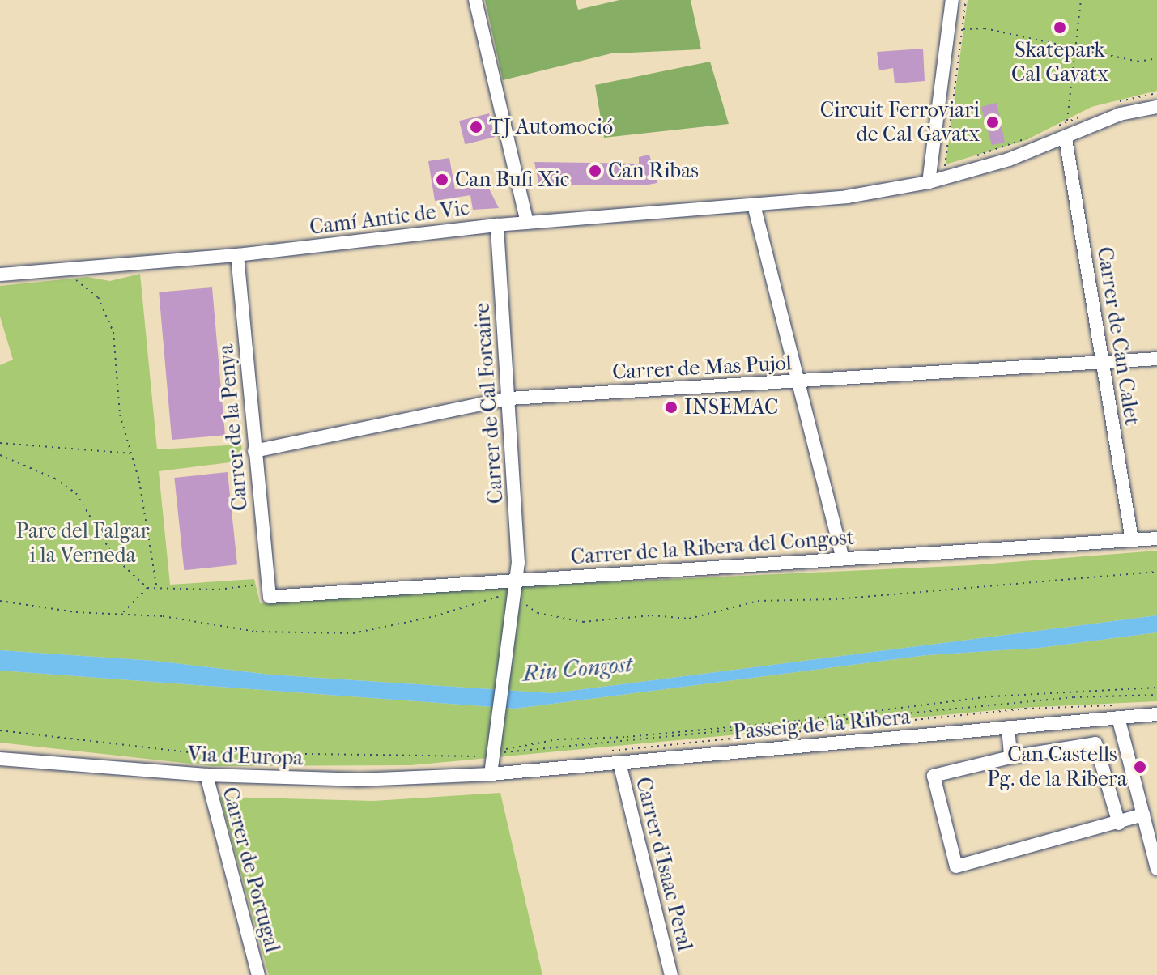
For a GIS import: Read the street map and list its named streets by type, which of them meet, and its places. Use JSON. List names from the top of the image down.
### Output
{
  "streets": {
    "street": [
      "Camí Antic de Vic",
      "Carrer de Can Calet",
      "Carrer de Mas Pujol",
      "Carrer de Cal Forcaire",
      "Carrer de la Penya",
      "Carrer de la Ribera del Congost",
      "Passeig de la Ribera",
      "Via d'Europa",
      "Carrer d'Isaac Peral",
      "Carrer de Portugal"
    ]
  },
  "crossings": [
    ["Camí Antic de Vic", "Carrer de Can Calet"],
    ["Camí Antic de Vic", "Carrer de Cal Forcaire"],
    ["Camí Antic de Vic", "Carrer de la Penya"],
    ["Carrer de Can Calet", "Carrer de Mas Pujol"],
    ["Carrer de Can Calet", "Carrer de la Ribera del Congost"],
    ["Carrer de Mas Pujol", "Carrer de Cal Forcaire"],
    ["Carrer de Mas Pujol", "Carrer de la Penya"],
    ["Carrer de Cal Forcaire", "Carrer de la Ribera del Congost"],
    ["Carrer de Cal Forcaire", "Passeig de la Ribera"],
    ["Carrer de Cal Forcaire", "Via d'Europa"],
    ["Carrer de la Penya", "Carrer de la Ribera del Congost"],
    ["Passeig de la Ribera", "Via d'Europa"],
    ["Passeig de la Ribera", "Carrer d'Isaac Peral"],
    ["Via d'Europa", "Carrer de Portugal"]
  ],
  "water": ["Riu Congost"],
  "parks": ["Parc del Falgar i la Verneda"],
  "places": [
    "Skatepark Cal Gavatx",
    "Circuit Ferroviari de Cal Gavatx",
    "TJ Automoció",
    "Can Ribas",
    "Can Bufi Xic",
    "INSEMAC",
    "Can Castells - Pg. de la Ribera"
  ]
}
